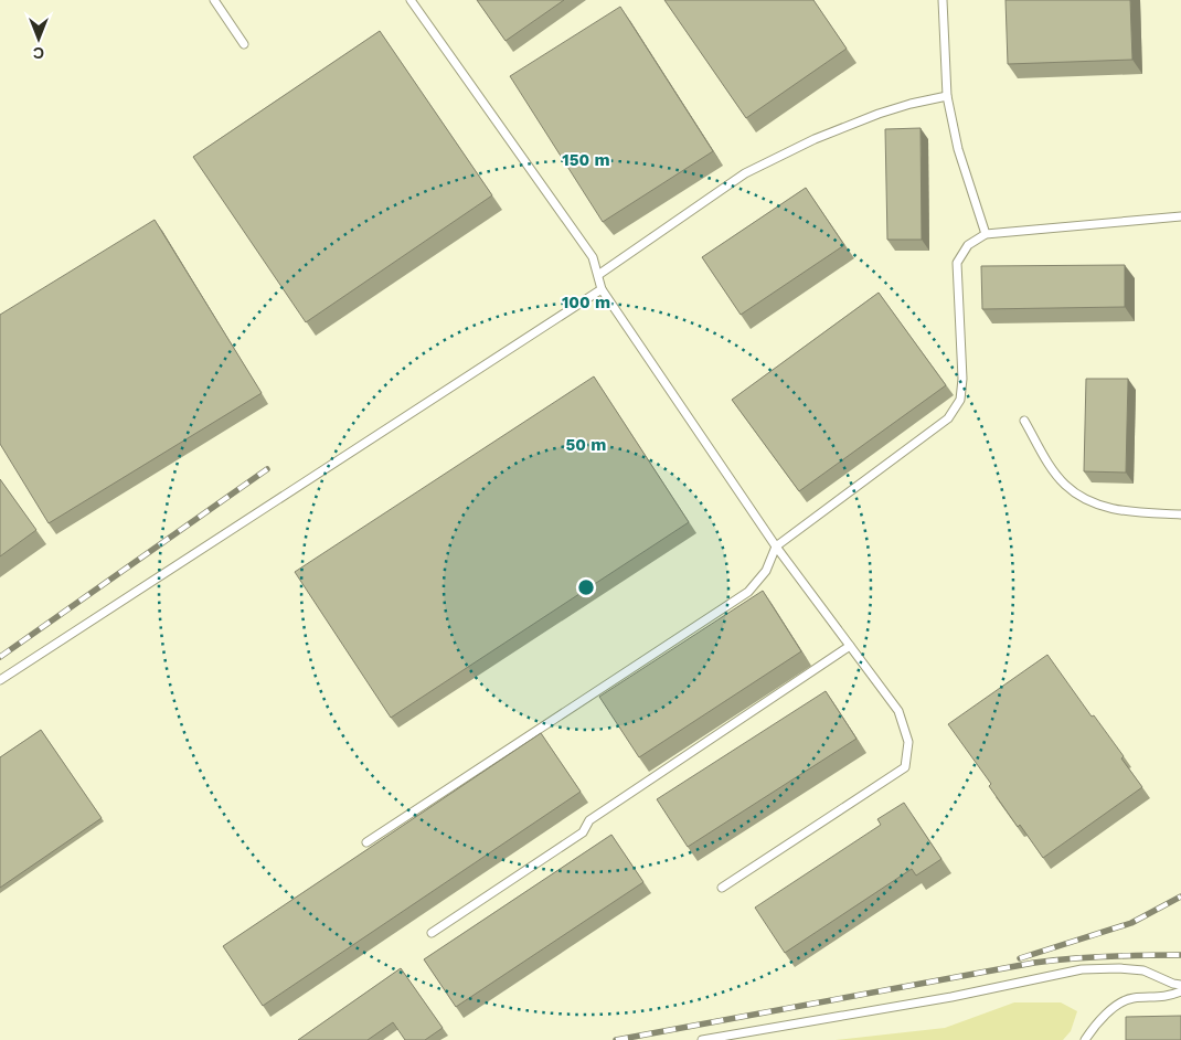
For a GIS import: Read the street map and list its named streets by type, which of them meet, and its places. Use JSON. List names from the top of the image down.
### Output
{
  "north": "bottom",
  "rings": ["150 m", "100 m", "50 m"]
}
